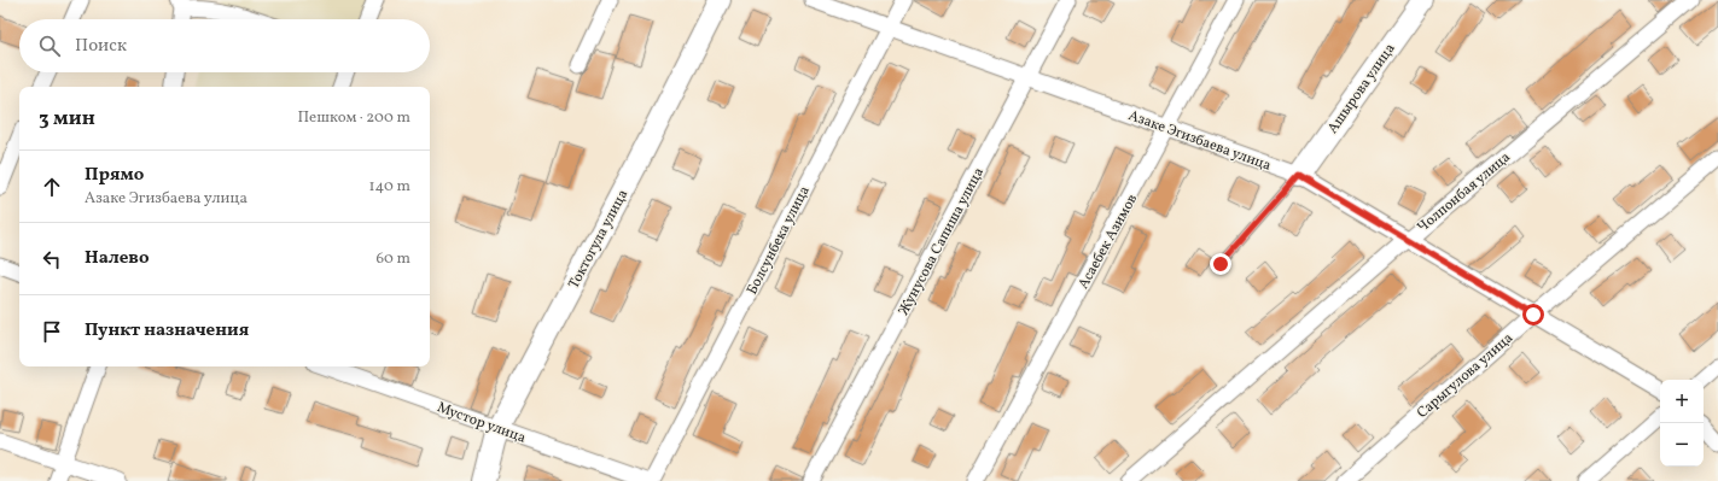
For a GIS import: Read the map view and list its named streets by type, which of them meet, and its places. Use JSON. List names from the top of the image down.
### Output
{
  "streets": {
    "street": [
      "Ашырова улица",
      "Азаке Эгизбаева улица",
      "Чолпонбая улица",
      "Токтогула улица",
      "Болсунбека улица",
      "Жунусова Сапиша улица",
      "Асаебек Азимов",
      "Сарыгулова улица",
      "Мустор улица"
    ]
  },
  "crossings": [
    ["Ашырова улица", "Азаке Эгизбаева улица"],
    ["Азаке Эгизбаева улица", "Чолпонбая улица"],
    ["Азаке Эгизбаева улица", "Болсунбека улица"],
    ["Азаке Эгизбаева улица", "Жунусова Сапиша улица"],
    ["Азаке Эгизбаева улица", "Асаебек Азимов"],
    ["Азаке Эгизбаева улица", "Сарыгулова улица"],
    ["Токтогула улица", "Мустор улица"]
  ],
  "page": {
    "search": "Поиск",
    "heading": ["3 мин", "Пешком · 200 m"],
    "list": [
      ["Прямо", "Азаке Эгизбаева улица", "140 m"],
      ["Налево", "60 m"],
      "Пункт назначения"
    ],
    "map_buttons": ["+", "−"]
  }
}
